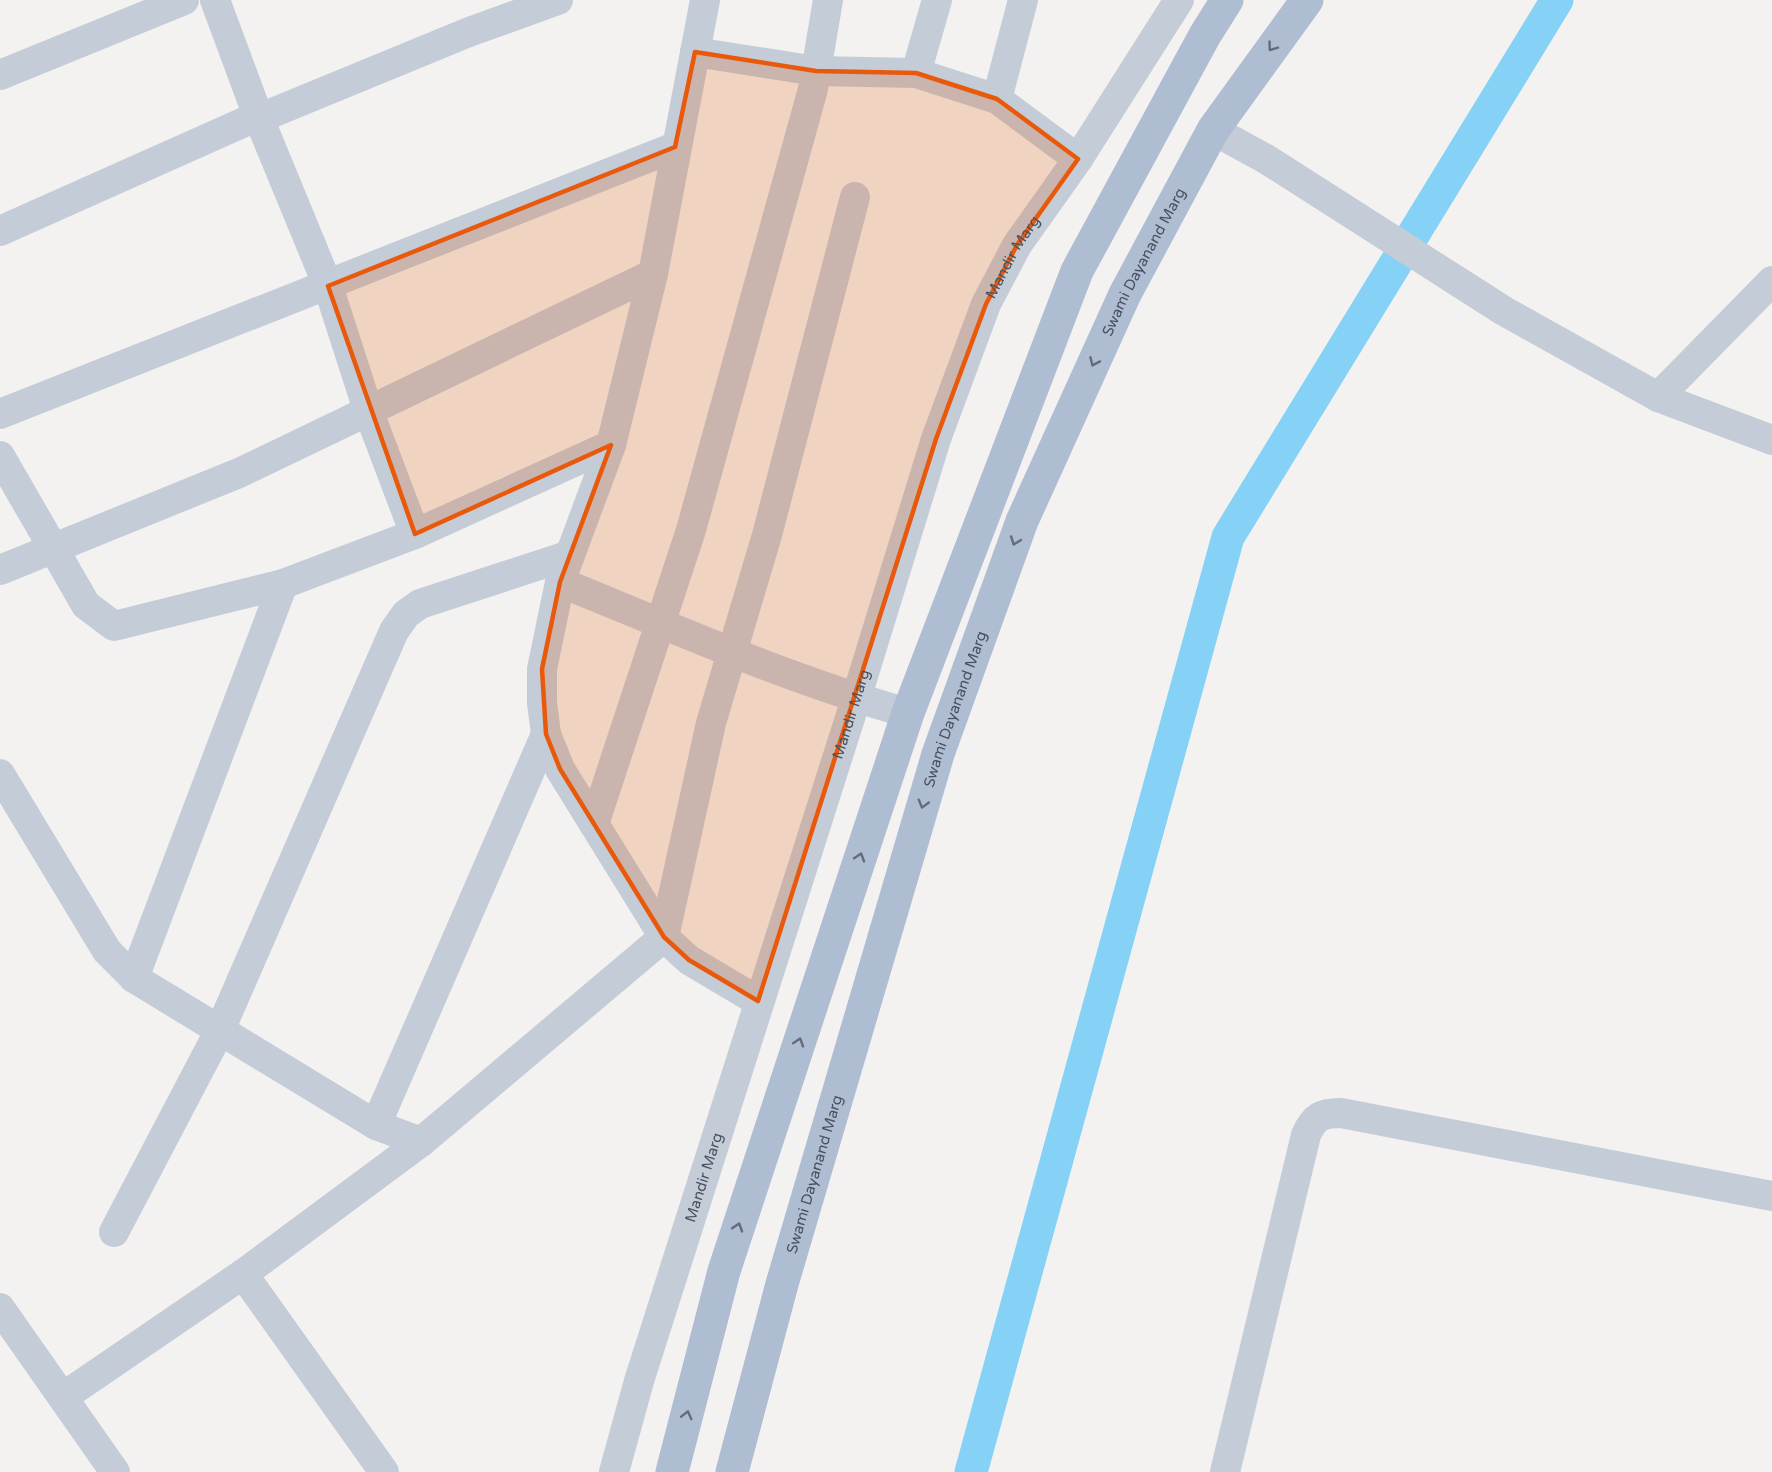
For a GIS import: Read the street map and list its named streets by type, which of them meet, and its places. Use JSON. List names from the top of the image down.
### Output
{
  "streets": {
    "main road": ["Swami Dayanand Marg"],
    "street": ["Mandir Marg"]
  }
}
